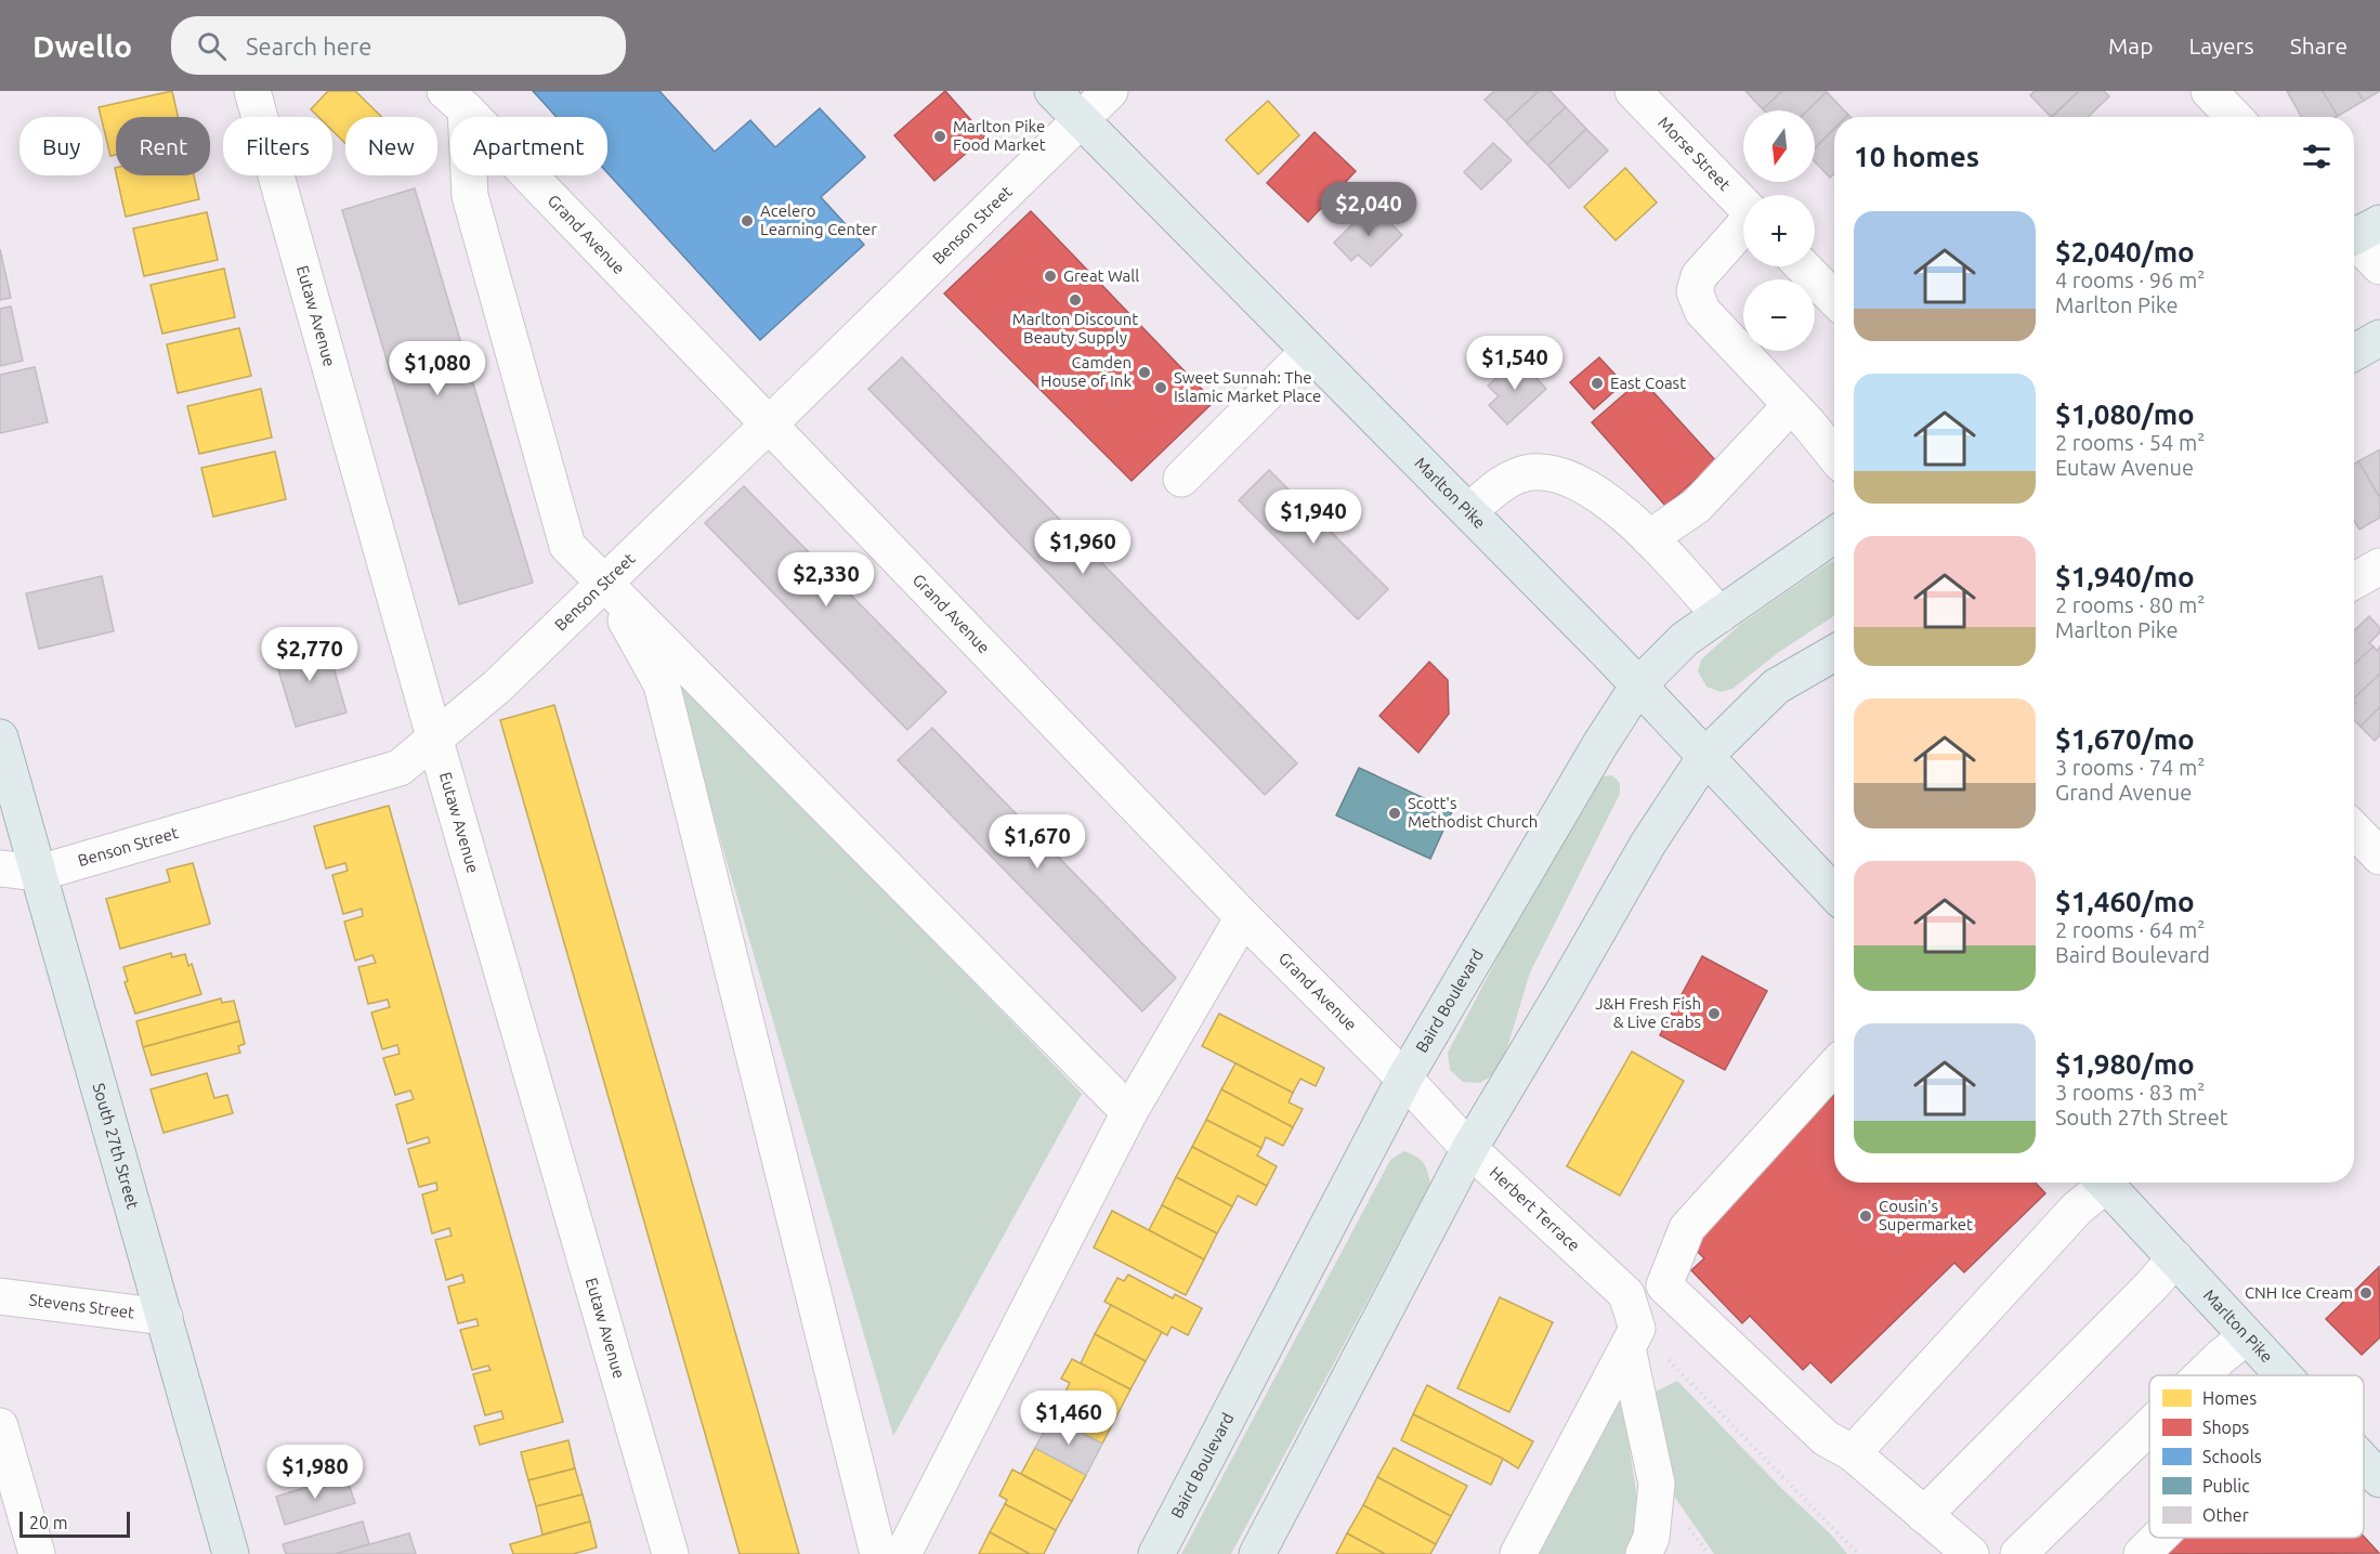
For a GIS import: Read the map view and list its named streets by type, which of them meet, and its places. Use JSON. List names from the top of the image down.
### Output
{
  "streets": {
    "main road": ["Marlton Pike", "Baird Boulevard", "South 27th Street"],
    "street": [
      "Morse Street",
      "Benson Street",
      "Grand Avenue",
      "Eutaw Avenue",
      "Herbert Terrace",
      "Stevens Street"
    ]
  },
  "crossings": [
    ["Benson Street", "Grand Avenue"],
    ["Benson Street", "Eutaw Avenue"],
    ["Benson Street", "Marlton Pike"],
    ["Benson Street", "South 27th Street"],
    ["Grand Avenue", "Baird Boulevard"],
    ["Grand Avenue", "Herbert Terrace"],
    ["Marlton Pike", "Baird Boulevard"],
    ["Baird Boulevard", "Herbert Terrace"],
    ["South 27th Street", "Stevens Street"]
  ],
  "places": [
    "Marlton Pike Food Market",
    "Acelero Learning Center",
    "Great Wall",
    "Marlton Discount Beauty Supply",
    "Camden House of Ink",
    "East Coast",
    "Sweet Sunnah: The Islamic Market Place",
    "Scott's Methodist Church",
    "J&H Fresh Fish & Live Crabs",
    "Cousin's Supermarket",
    "CNH Ice Cream"
  ],
  "legend": [
    "Homes",
    "Shops",
    "Schools",
    "Public",
    "Other"
  ],
  "scale_bar": "20 m",
  "north": "bottom",
  "page": {
    "header": "Dwello",
    "search": "Search here",
    "nav": ["Map", "Layers", "Share"],
    "map_buttons": ["+", "−"],
    "chip": [
      "Buy",
      "Rent",
      "Filters",
      "New",
      "Apartment"
    ],
    "heading": "10 homes",
    "price": [
      "$2,040",
      "$1,540",
      "$1,080",
      "$1,940",
      "$1,960",
      "$2,330",
      "$2,770",
      "$1,670",
      "$1,460",
      "$1,980"
    ],
    "list": [
      {
        "name": "$2,040/mo",
        "note": "4 rooms · 96 m² · Marlton Pike"
      },
      {
        "name": "$1,080/mo",
        "note": "2 rooms · 54 m² · Eutaw Avenue"
      },
      {
        "name": "$1,940/mo",
        "note": "2 rooms · 80 m² · Marlton Pike"
      },
      {
        "name": "$1,670/mo",
        "note": "3 rooms · 74 m² · Grand Avenue"
      },
      {
        "name": "$1,460/mo",
        "note": "2 rooms · 64 m² · Baird Boulevard"
      },
      {
        "name": "$1,980/mo",
        "note": "3 rooms · 83 m² · South 27th Street"
      }
    ],
    "scale": "20 m"
  }
}
